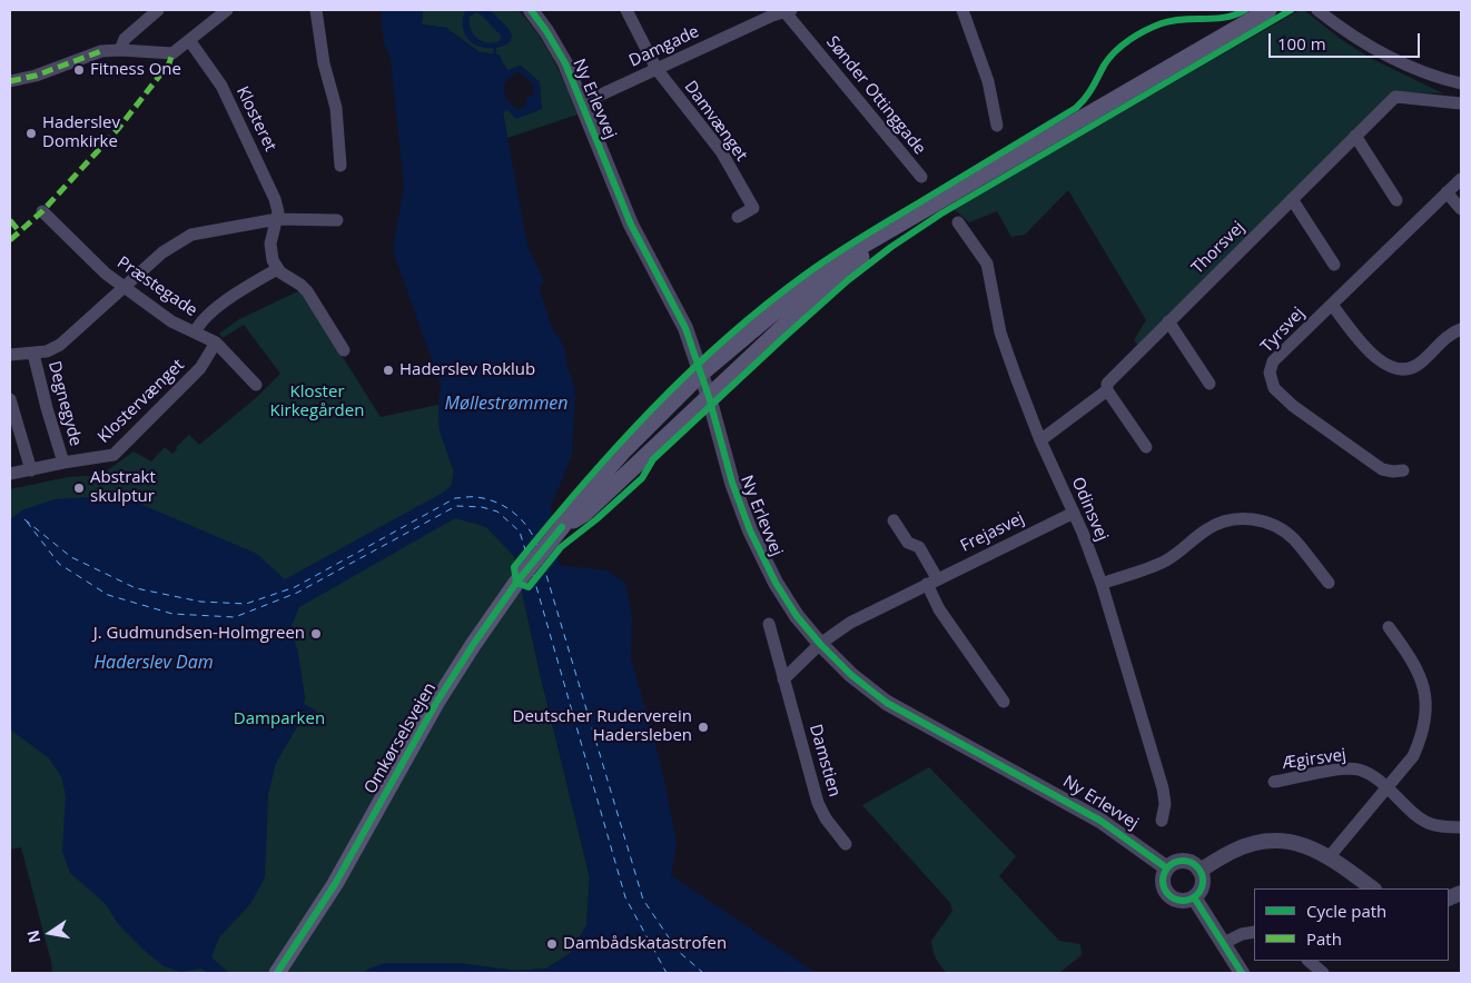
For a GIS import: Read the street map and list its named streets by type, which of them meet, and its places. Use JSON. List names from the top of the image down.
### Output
{
  "streets": {
    "main road": ["Omkørselsvejen"],
    "street": [
      "Damgade",
      "Sønder Ottinggade",
      "Ny Erlevvej",
      "Klosteret",
      "Damvænget",
      "Thorsvej",
      "Præstegade",
      "Tyrsvej",
      "Klostervænget",
      "Degnegyde",
      "Odinsvej",
      "Frejasvej",
      "Ægirsvej",
      "Damstien"
    ]
  },
  "crossings": [
    ["Damgade", "Sønder Ottinggade"],
    ["Damgade", "Ny Erlevvej"],
    ["Damgade", "Damvænget"],
    ["Ny Erlevvej", "Frejasvej"],
    ["Ny Erlevvej", "Omkørselsvejen"],
    ["Thorsvej", "Odinsvej"],
    ["Præstegade", "Klostervænget"],
    ["Klostervænget", "Degnegyde"],
    ["Odinsvej", "Frejasvej"]
  ],
  "water": ["Møllestrømmen", "Haderslev Dam"],
  "parks": ["Kloster Kirkegården", "Damparken"],
  "places": [
    "Fitness One",
    "Haderslev Domkirke",
    "Haderslev Roklub",
    "Abstrakt skulptur",
    "J. Gudmundsen-Holmgreen",
    "Deutscher Ruderverein Hadersleben",
    "Dambådskatastrofen"
  ],
  "legend": ["Cycle path", "Path"],
  "scale_bar": "100 m",
  "north": "left"
}
